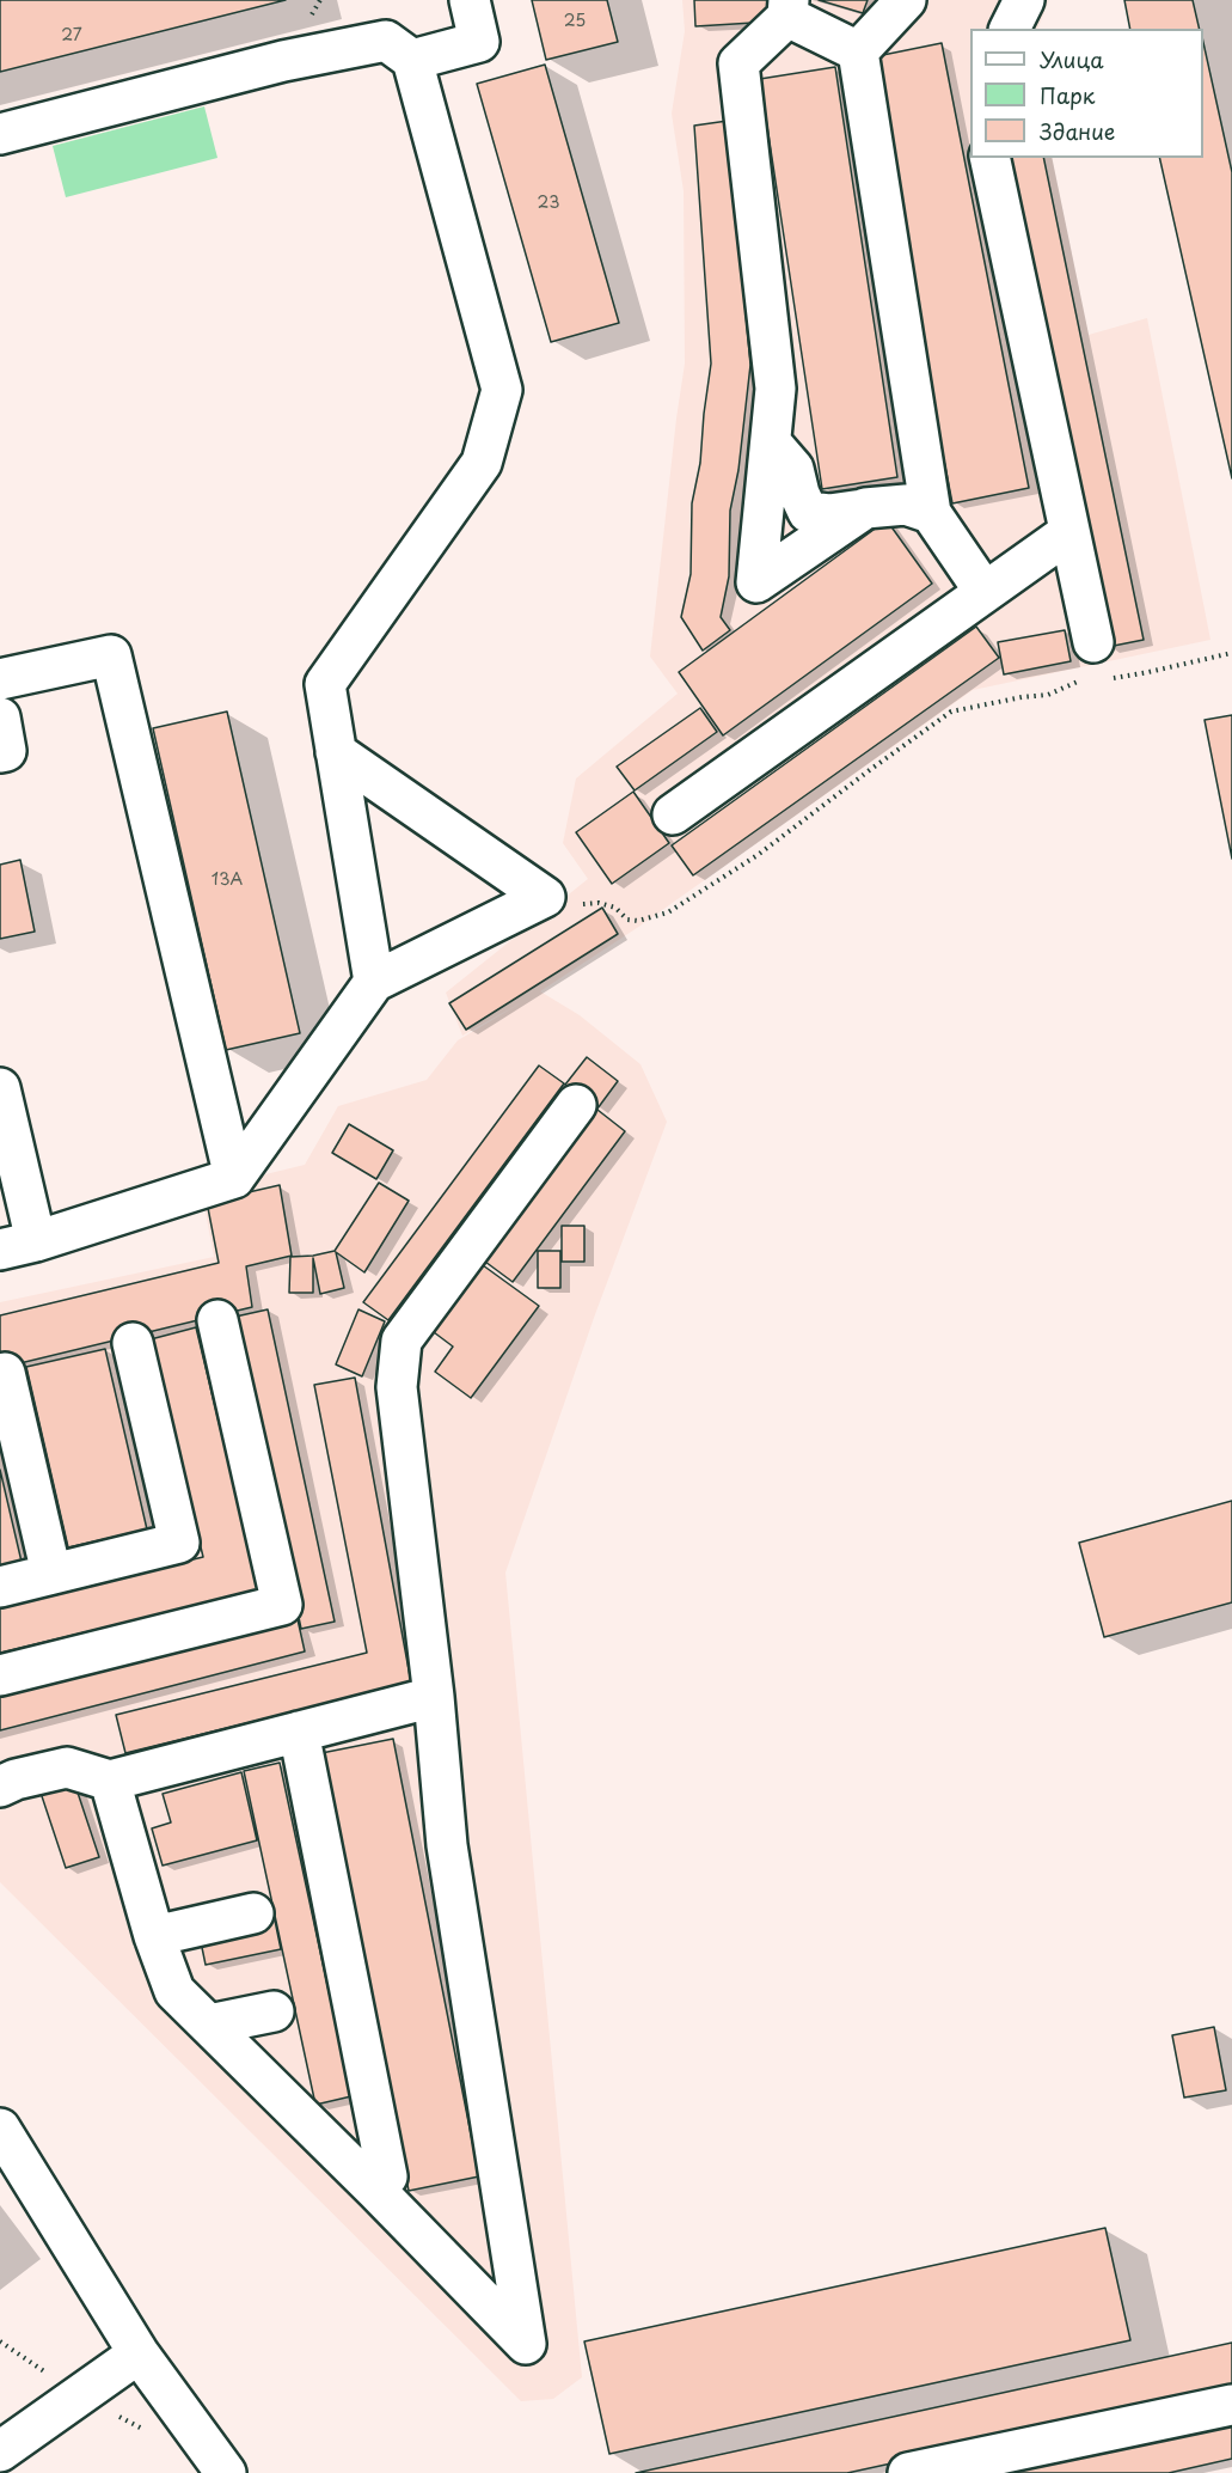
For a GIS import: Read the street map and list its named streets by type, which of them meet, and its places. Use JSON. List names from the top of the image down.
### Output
{
  "house_numbers": [
    "25",
    "27",
    "23",
    "13А"
  ],
  "legend": ["Улица", "Парк", "Здание"]
}
